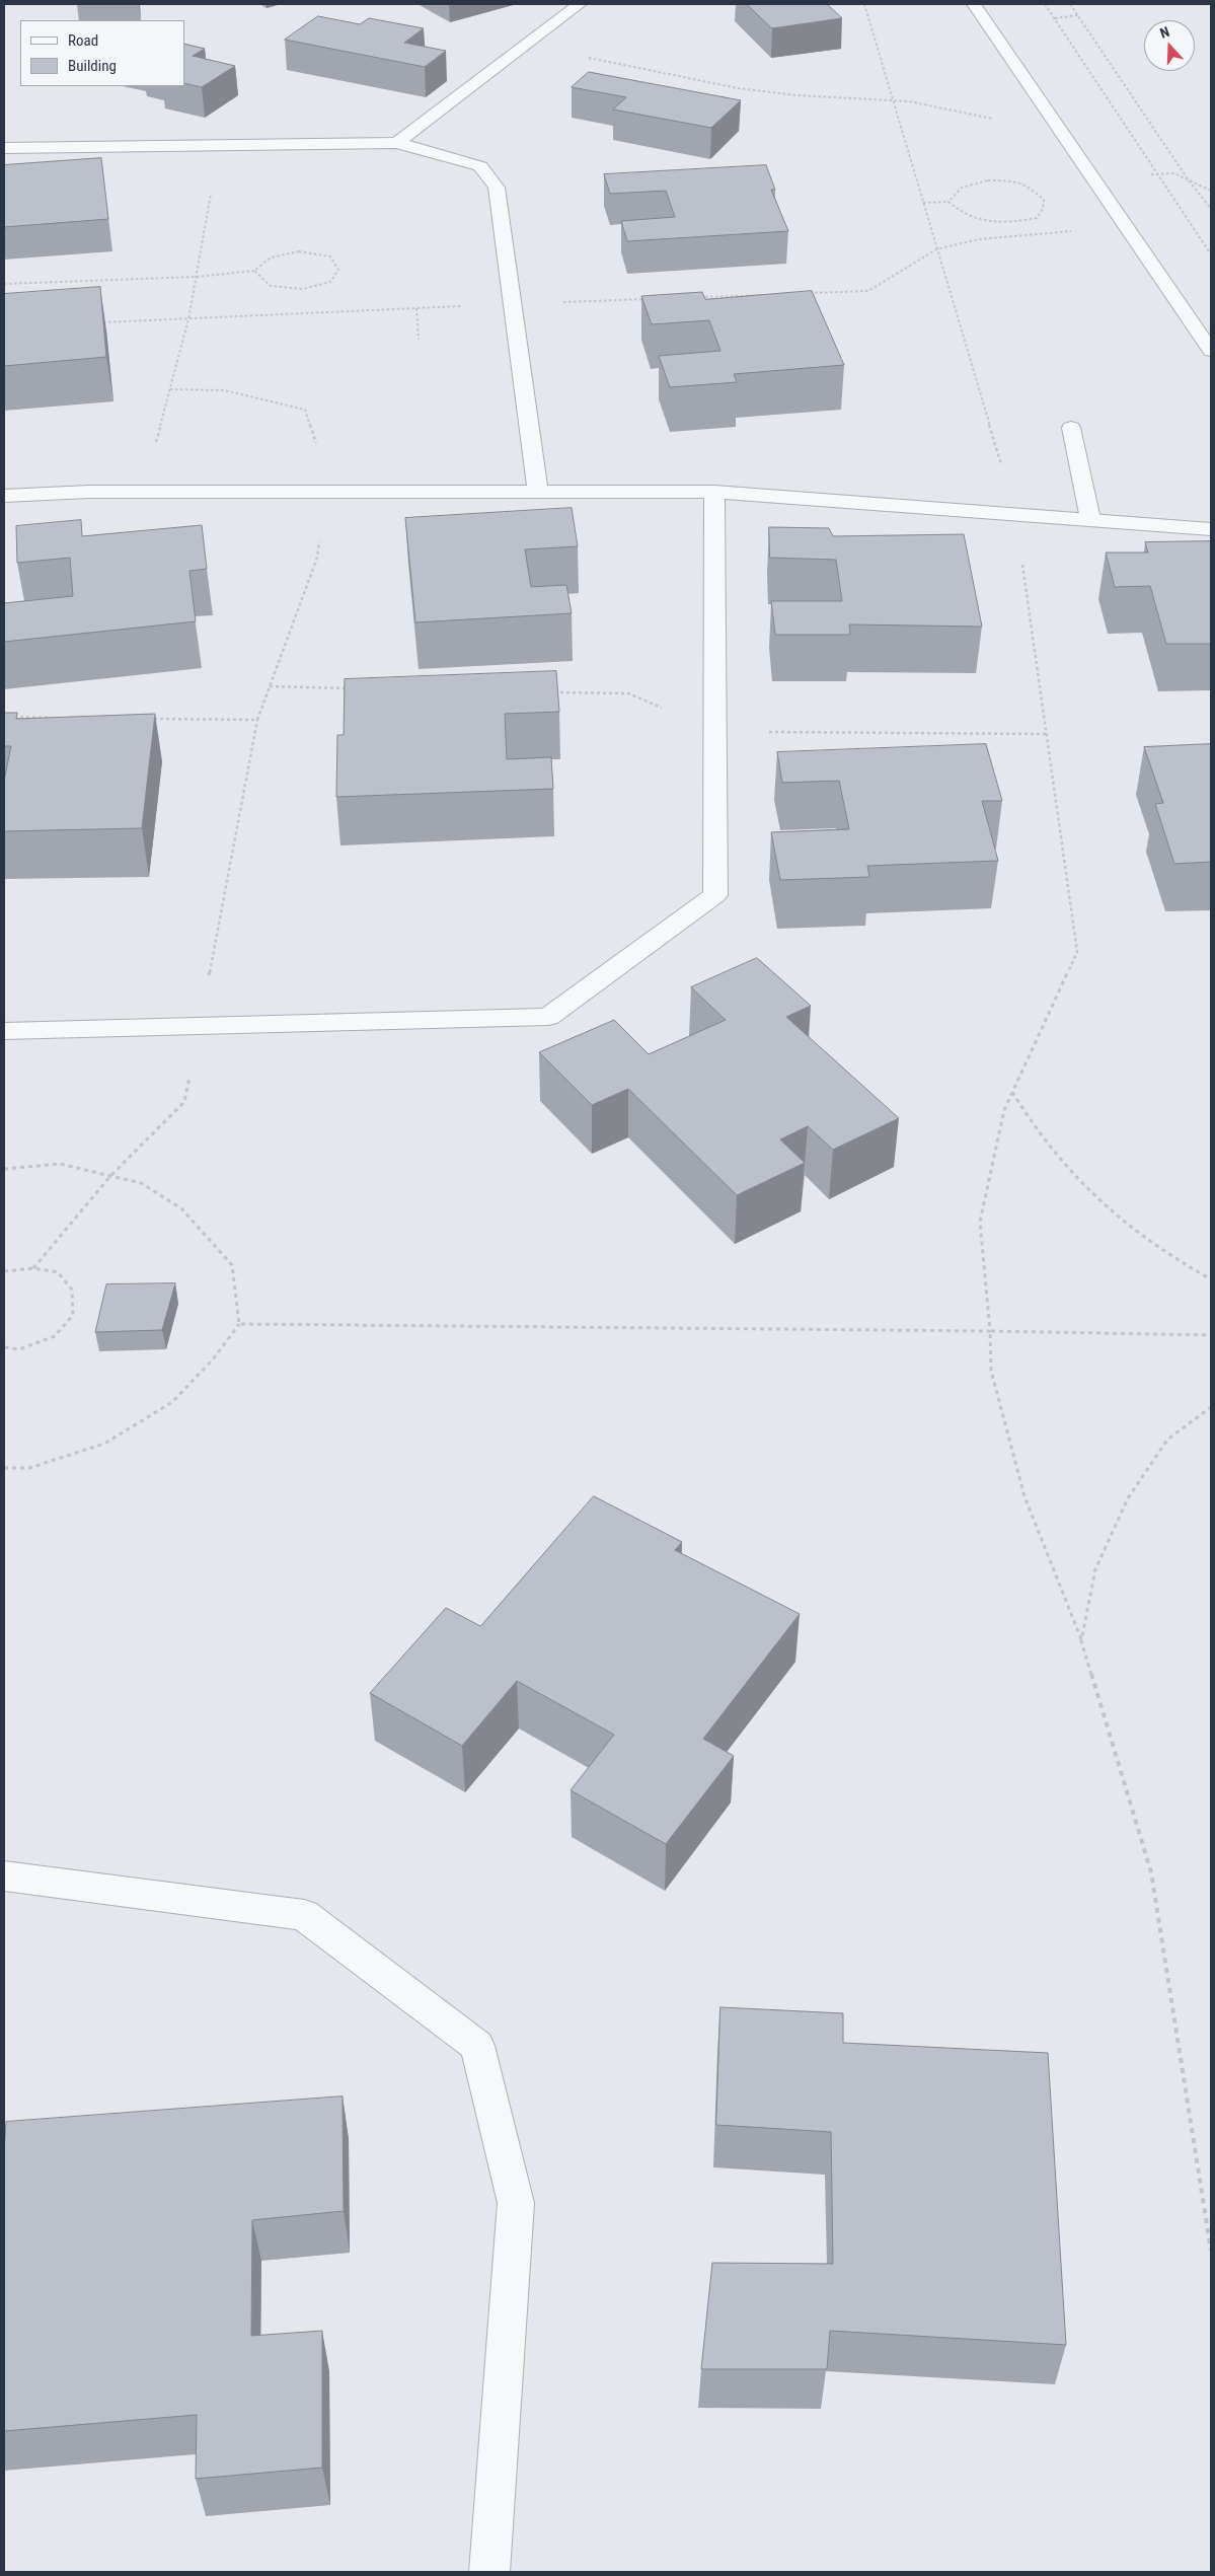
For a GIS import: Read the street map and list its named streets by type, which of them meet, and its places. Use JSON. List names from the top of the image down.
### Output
{
  "legend": ["Road", "Building"],
  "north": "top"
}
